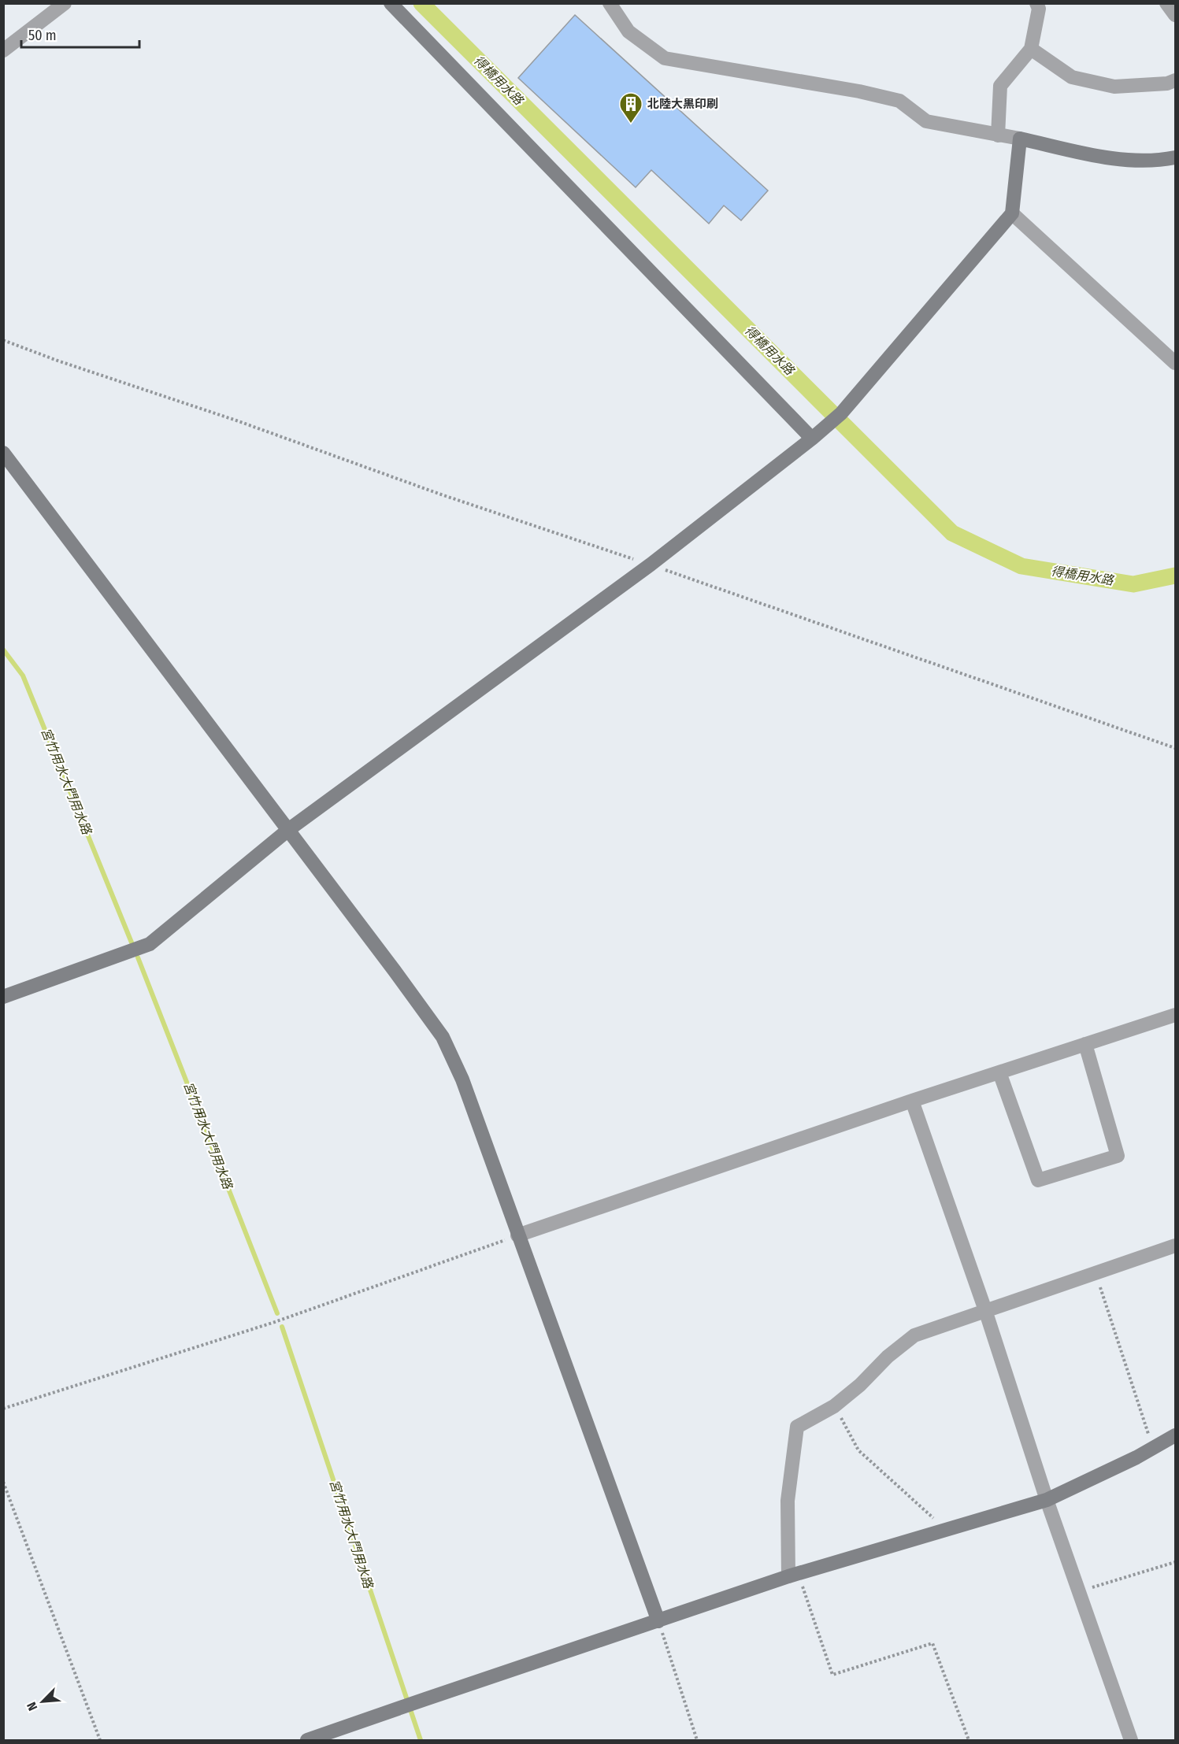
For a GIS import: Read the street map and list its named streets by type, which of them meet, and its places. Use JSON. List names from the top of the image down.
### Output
{
  "water": ["得橋用水路", "宮竹用水大門用水路"],
  "places": {
    "building": ["北陸大黒印刷"]
  },
  "scale_bar": "50 m",
  "north": "bottom left"
}
